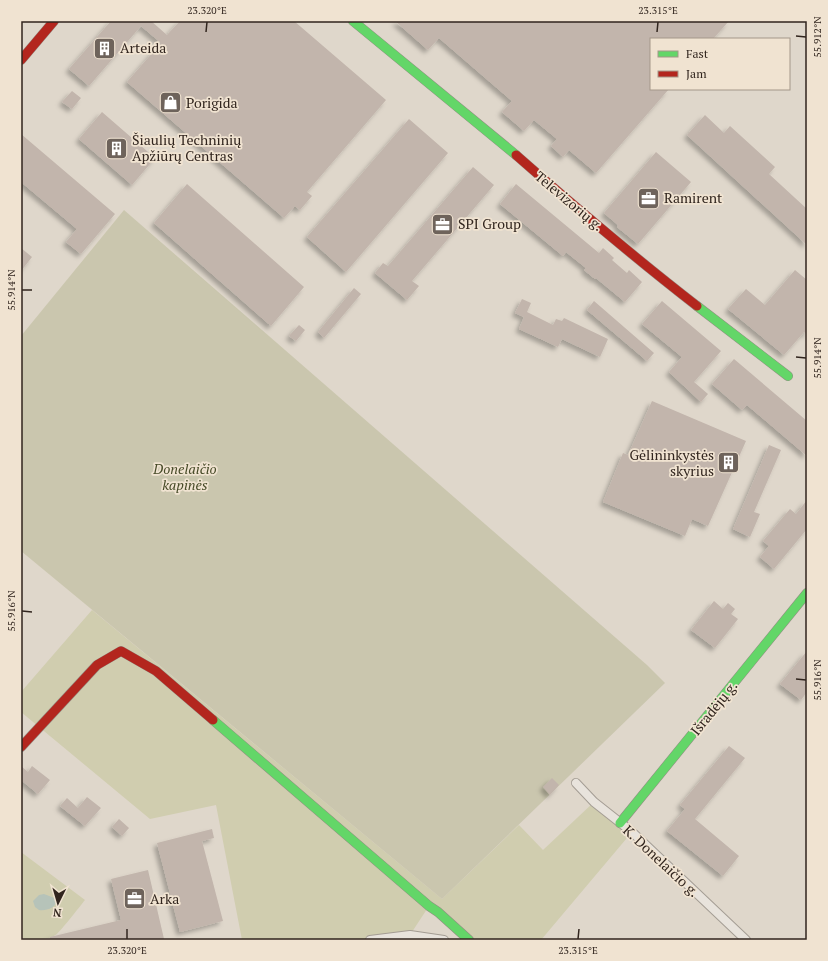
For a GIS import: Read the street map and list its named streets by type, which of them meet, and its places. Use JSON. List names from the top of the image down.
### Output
{
  "streets": {
    "street": ["Televizorių g.", "Išradėjų g.", "K. Donelaičio g."]
  },
  "crossings": [
    ["Išradėjų g.", "K. Donelaičio g."]
  ],
  "parks": ["Donelaičio kapinės"],
  "places": {
    "building": ["Arteida", "Šiaulių Techninių Apžiūrų Centras", "Gėlininkystės skyrius"],
    "shop": ["Porigida"],
    "office": ["Ramirent", "SPI Group", "Arka"]
  },
  "legend": ["Fast", "Jam"],
  "north": "bottom",
  "coordinates": [
    "23.320°E",
    "23.315°E",
    "55.912°N",
    "55.914°N",
    "55.916°N"
  ]
}
